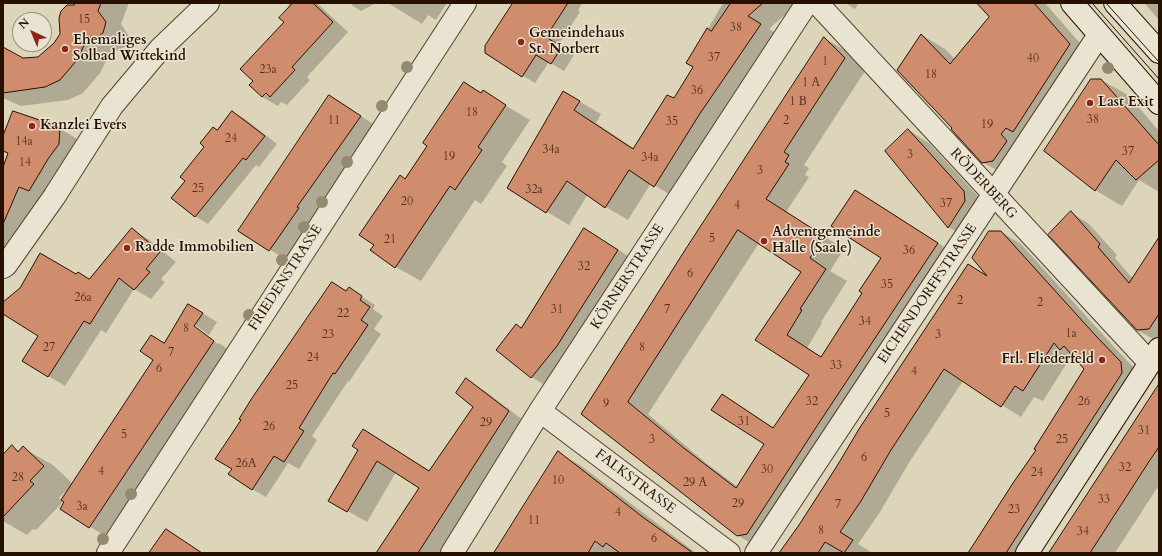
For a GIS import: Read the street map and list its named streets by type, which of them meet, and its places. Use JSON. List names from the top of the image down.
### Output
{
  "streets": {
    "street": [
      "RÖDERBERG",
      "KÖRNERSTRASSE",
      "FRIEDENSTRASSE",
      "EICHENDORFFSTRASSE",
      "FALKSTRASSE"
    ]
  },
  "crossings": [
    ["RÖDERBERG", "EICHENDORFFSTRASSE"],
    ["KÖRNERSTRASSE", "FALKSTRASSE"]
  ],
  "places": [
    "Gemeindehaus St. Norbert",
    "Ehemaliges Solbad Wittekind",
    "Last Exit",
    "Kanzlei Evers",
    "Adventgemeinde Halle (Saale)",
    "Radde Immobilien",
    "Frl. Fliederfeld"
  ],
  "house_numbers": [
    "15",
    "38",
    "37",
    "40",
    "1",
    "23a",
    "18",
    "1 A",
    "36",
    "1 B",
    "18",
    "38",
    "11",
    "2",
    "35",
    "19",
    "24",
    "14a",
    "34a",
    "37",
    "3",
    "19",
    "34a",
    "14",
    "3",
    "25",
    "32a",
    "20",
    "37",
    "4",
    "5",
    "21",
    "36",
    "32",
    "6",
    "35",
    "26a",
    "2",
    "2",
    "31",
    "7",
    "22",
    "34",
    "8",
    "1a",
    "23",
    "3",
    "27",
    "8",
    "7",
    "24",
    "33",
    "6",
    "4",
    "25",
    "32",
    "26",
    "9",
    "5",
    "31",
    "29",
    "26",
    "31",
    "5",
    "3",
    "25",
    "6",
    "26A",
    "32",
    "30",
    "4",
    "24",
    "28",
    "10",
    "29 A",
    "33",
    "29",
    "7",
    "3a",
    "23",
    "4",
    "11",
    "8",
    "34",
    "6"
  ],
  "north": "top left"
}
